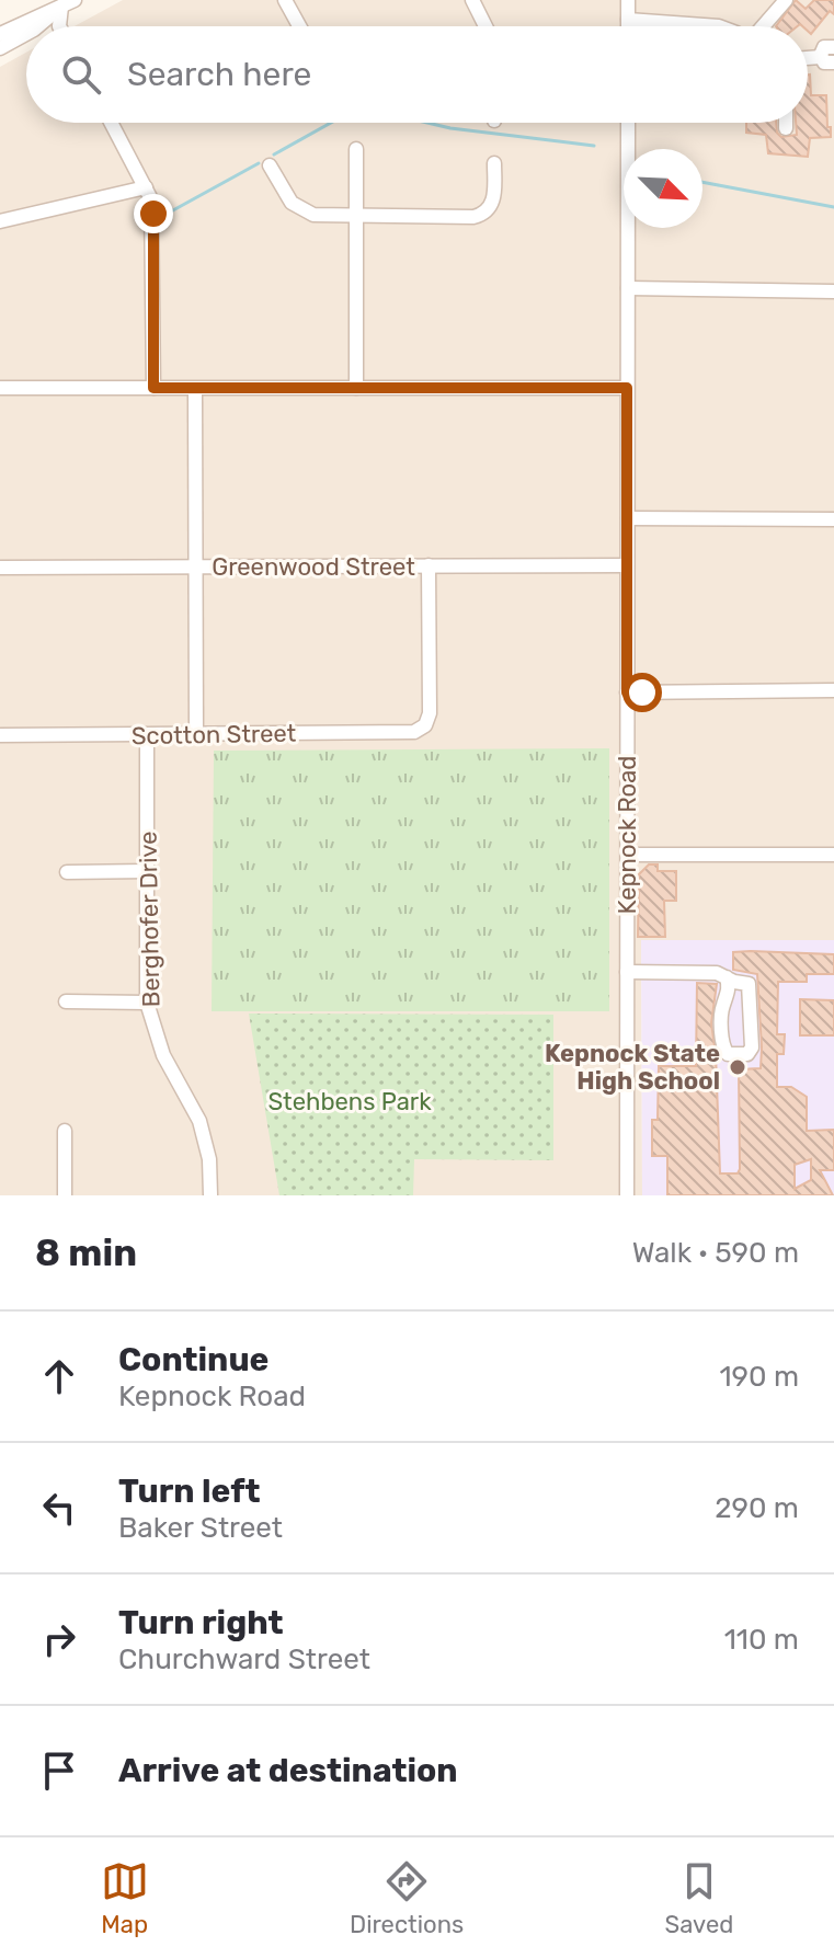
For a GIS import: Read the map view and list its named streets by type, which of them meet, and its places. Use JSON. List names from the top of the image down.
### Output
{
  "streets": {
    "street": [
      "Greenwood Street",
      "Scotton Street",
      "Kepnock Road",
      "Berghofer Drive"
    ]
  },
  "crossings": [
    ["Greenwood Street", "Scotton Street"],
    ["Greenwood Street", "Kepnock Road"],
    ["Scotton Street", "Berghofer Drive"]
  ],
  "parks": ["Stehbens Park"],
  "places": ["Kepnock State High School"],
  "north": "bottom right",
  "page": {
    "search": "Search here",
    "heading": ["8 min", "Walk · 590 m"],
    "list": [
      ["Continue", "Kepnock Road", "190 m"],
      ["Turn left", "Baker Street", "290 m"],
      ["Turn right", "Churchward Street", "110 m"],
      "Arrive at destination"
    ],
    "nav": ["Map", "Directions", "Saved"]
  }
}
